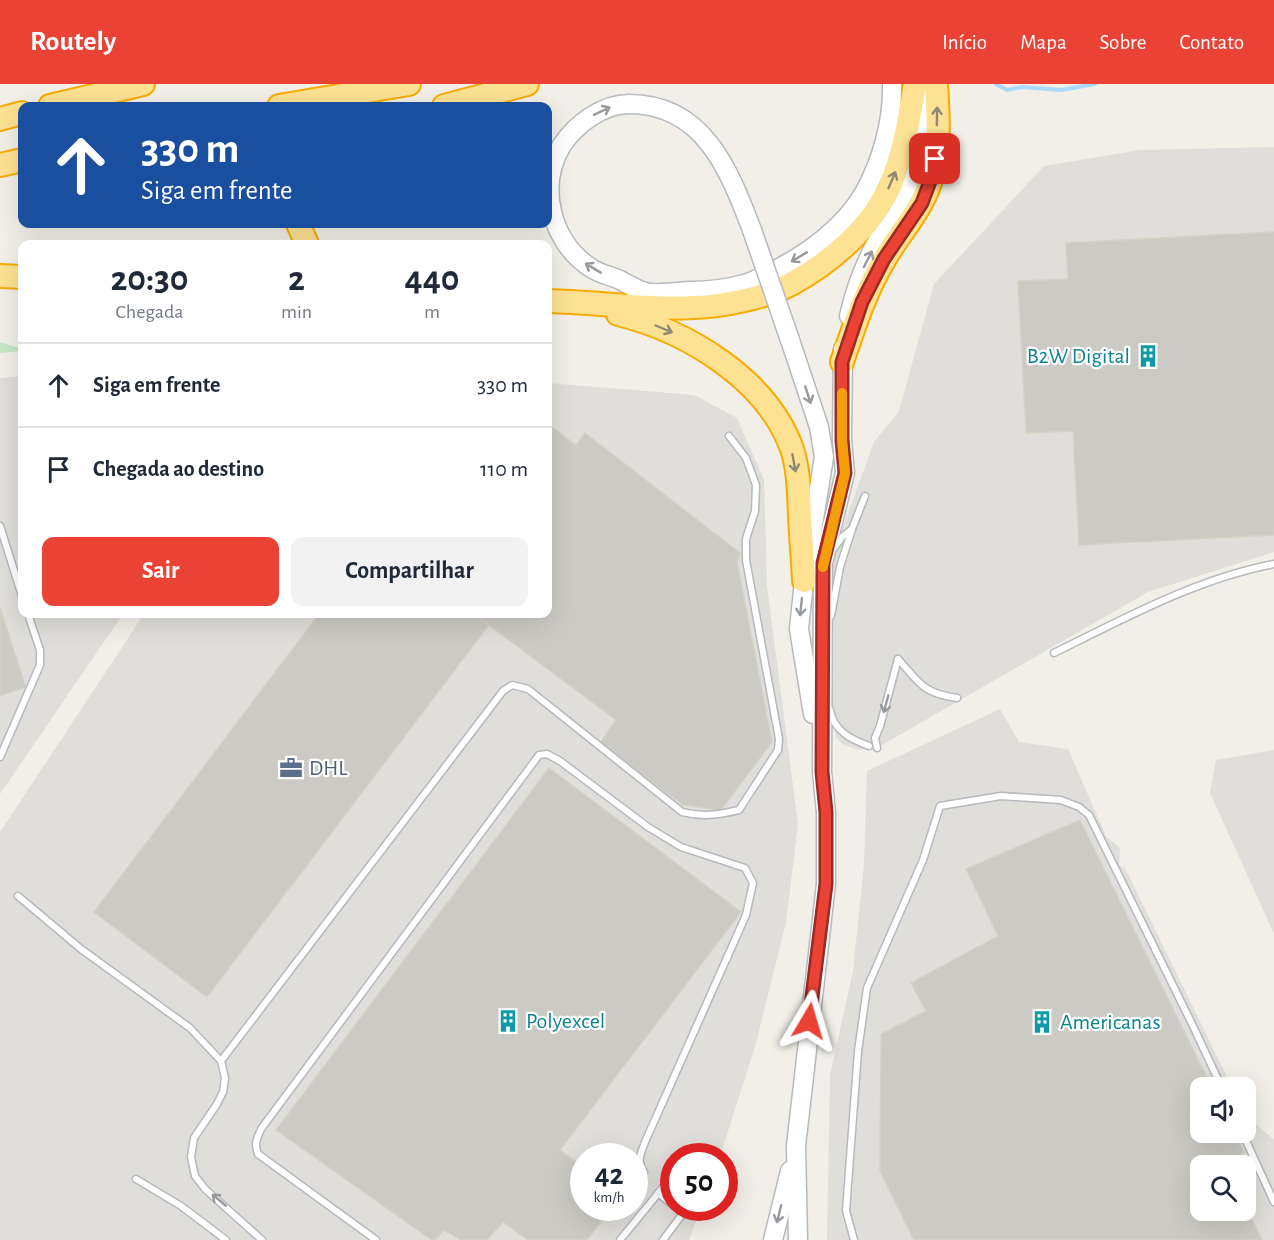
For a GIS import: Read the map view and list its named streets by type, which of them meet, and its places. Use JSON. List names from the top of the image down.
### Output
{
  "places": {
    "building": ["B2W Digital", "Polyexcel", "Americanas"],
    "office": ["DHL"]
  },
  "page": {
    "header": "Routely",
    "nav": [
      "Início",
      "Mapa",
      "Sobre",
      "Contato"
    ],
    "turn": ["330 m", "Siga em frente"],
    "eta": [
      "20:30",
      "Chegada",
      "2",
      "min",
      "440",
      "m"
    ],
    "list": [
      {
        "name": "Siga em frente",
        "value": "330 m"
      },
      {
        "name": "Chegada ao destino",
        "value": "110 m"
      }
    ],
    "buttons": ["Sair", "Compartilhar"],
    "speed": "42 km/h",
    "limit": "50"
  }
}
